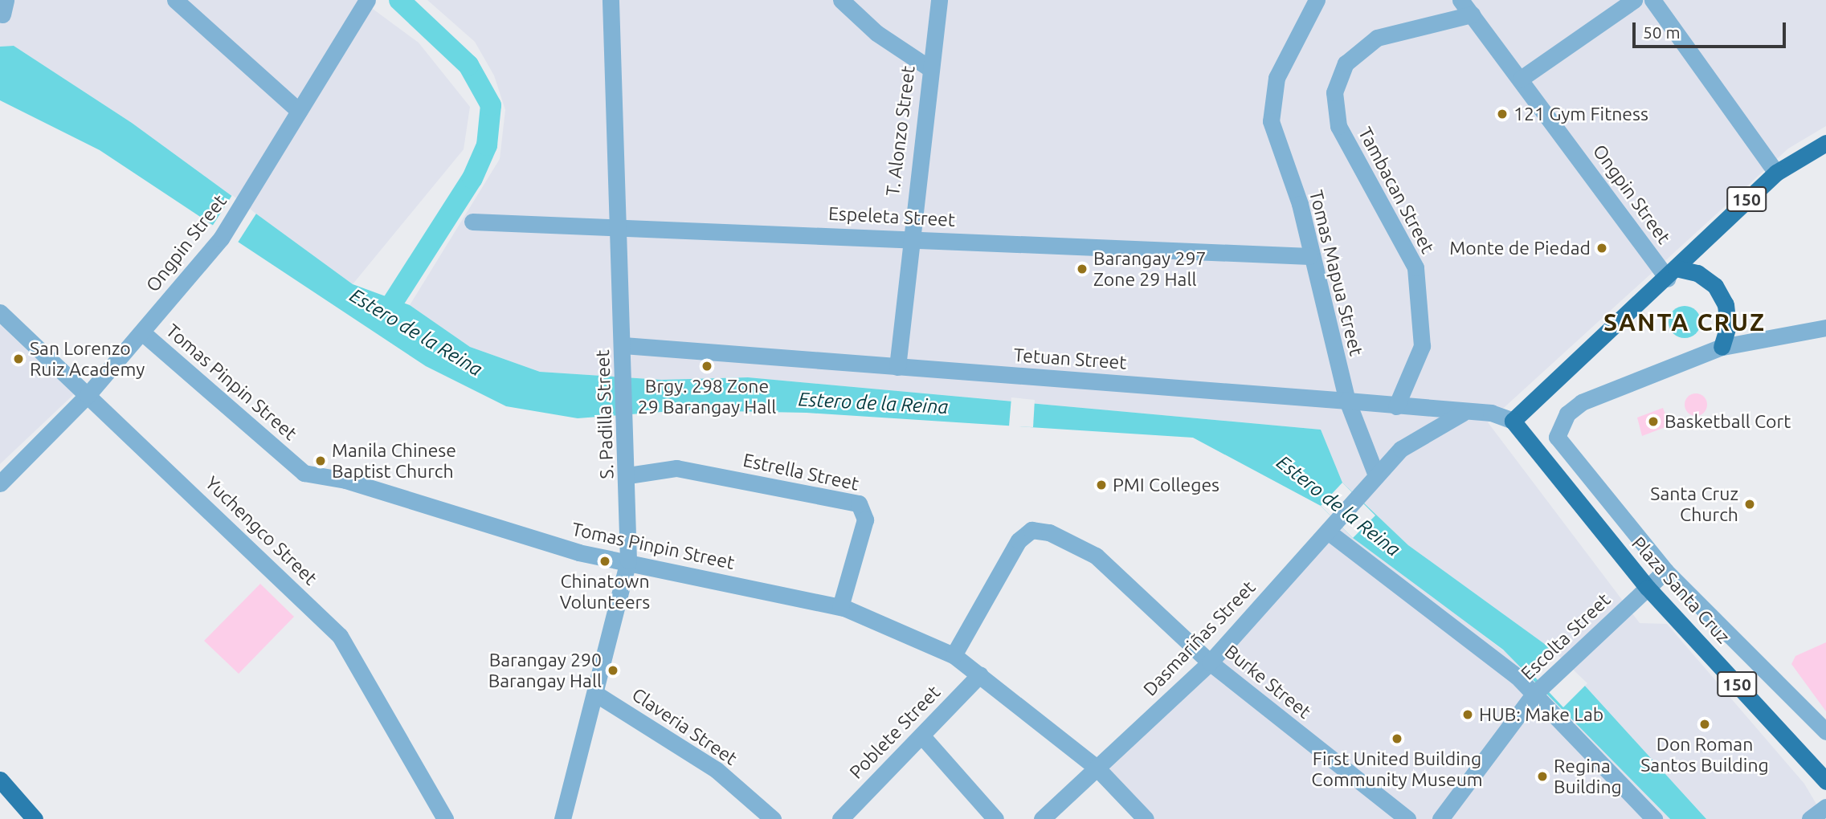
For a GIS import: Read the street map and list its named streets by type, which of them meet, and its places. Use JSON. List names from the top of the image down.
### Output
{
  "streets": {
    "main road": ["150", "Plaza Santa Cruz"],
    "street": [
      "T. Alonzo Street",
      "Tambacan Street",
      "Ongpin Street",
      "Espeleta Street",
      "Tomas Mapua Street",
      "Tetuan Street",
      "Tomas Pinpin Street",
      "S. Padilla Street",
      "Estrella Street",
      "Yuchengco Street",
      "Escolta Street",
      "Dasmariñas Street",
      "Burke Street",
      "Claveria Street",
      "Poblete Street"
    ]
  },
  "crossings": [
    ["T. Alonzo Street", "Espeleta Street"],
    ["T. Alonzo Street", "Tetuan Street"],
    ["Tambacan Street", "Ongpin Street"],
    ["Tambacan Street", "Tetuan Street"],
    ["Ongpin Street", "150"],
    ["Ongpin Street", "Tomas Pinpin Street"],
    ["Ongpin Street", "Yuchengco Street"],
    ["150", "Tetuan Street"],
    ["150", "Plaza Santa Cruz"],
    ["Espeleta Street", "Tomas Mapua Street"],
    ["Espeleta Street", "S. Padilla Street"],
    ["Tomas Mapua Street", "Tetuan Street"],
    ["Tetuan Street", "S. Padilla Street"],
    ["Tetuan Street", "Plaza Santa Cruz"],
    ["Tetuan Street", "Dasmariñas Street"],
    ["Tomas Pinpin Street", "S. Padilla Street"],
    ["Tomas Pinpin Street", "Estrella Street"],
    ["Tomas Pinpin Street", "Dasmariñas Street"],
    ["Tomas Pinpin Street", "Burke Street"],
    ["Tomas Pinpin Street", "Poblete Street"],
    ["S. Padilla Street", "Estrella Street"],
    ["S. Padilla Street", "Claveria Street"],
    ["Plaza Santa Cruz", "Escolta Street"],
    ["Dasmariñas Street", "Burke Street"]
  ],
  "districts": ["SANTA CRUZ"],
  "water": ["Estero de la Reina"],
  "places": [
    "121 Gym Fitness",
    "Monte de Piedad",
    "Barangay 297 Zone 29 Hall",
    "San Lorenzo Ruiz Academy",
    "Brgy. 298 Zone 29 Barangay Hall",
    "Basketball Cort",
    "Manila Chinese Baptist Church",
    "PMI Colleges",
    "Santa Cruz Church",
    "Chinatown Volunteers",
    "Barangay 290 Barangay Hall",
    "HUB: Make Lab",
    "Don Roman Santos Building",
    "First United Building Community Museum",
    "Regina Building"
  ],
  "scale_bar": "50 m"
}
